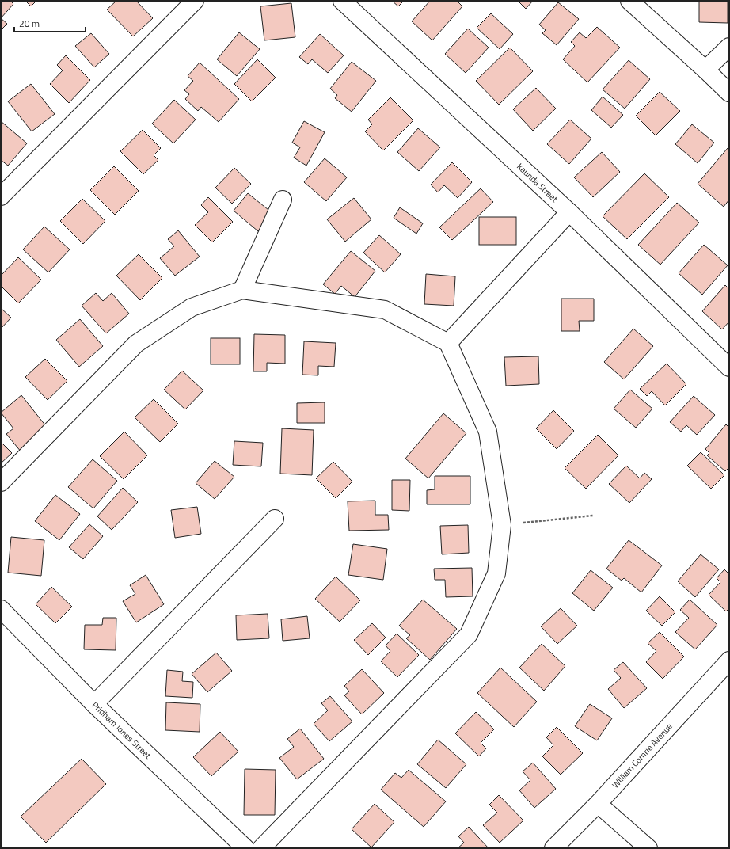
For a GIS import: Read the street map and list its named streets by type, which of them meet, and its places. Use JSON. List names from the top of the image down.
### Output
{
  "streets": {
    "street": ["Kaunda Street", "Pridham Jones Street", "William Comrie Avenue"]
  },
  "scale_bar": "20 m"
}
